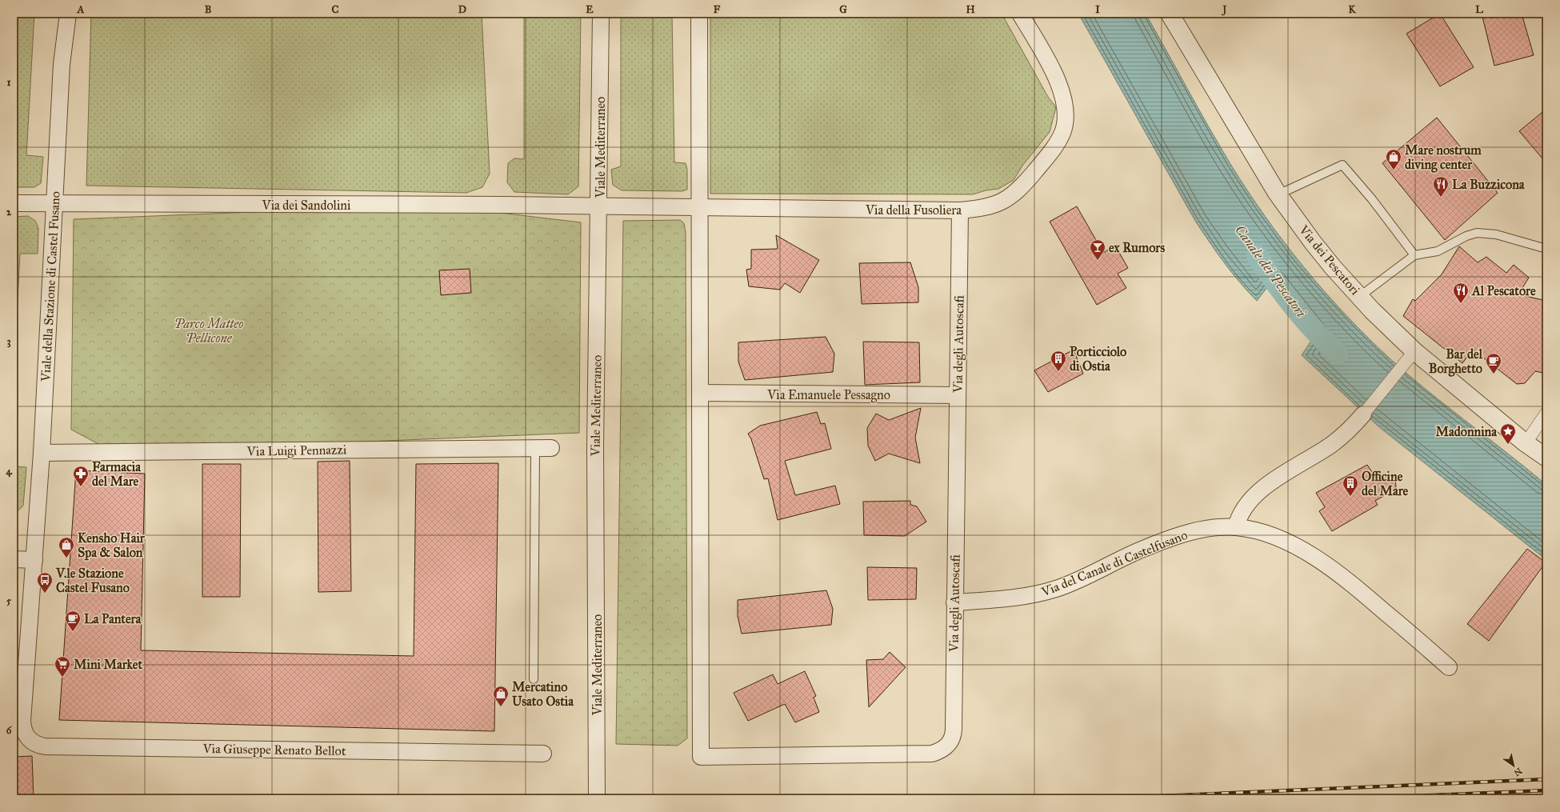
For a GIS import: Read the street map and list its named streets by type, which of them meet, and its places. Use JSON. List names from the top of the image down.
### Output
{
  "streets": {
    "street": [
      "Viale Mediterraneo",
      "Via dei Sandolini",
      "Via della Fusoliera",
      "Via dei Pescatori",
      "Viale della Stazione di Castel Fusano",
      "Via degli Autoscafi",
      "Via Emanuele Pessagno",
      "Via Luigi Pennazzi",
      "Via del Canale di Castelfusano",
      "Via Giuseppe Renato Bellot"
    ]
  },
  "crossings": [
    ["Viale Mediterraneo", "Via dei Sandolini"],
    ["Viale Mediterraneo", "Via della Fusoliera"],
    ["Via dei Sandolini", "Via della Fusoliera"],
    ["Via dei Sandolini", "Viale della Stazione di Castel Fusano"],
    ["Via della Fusoliera", "Via degli Autoscafi"],
    ["Viale della Stazione di Castel Fusano", "Via Luigi Pennazzi"],
    ["Viale della Stazione di Castel Fusano", "Via Giuseppe Renato Bellot"],
    ["Via degli Autoscafi", "Via Emanuele Pessagno"],
    ["Via degli Autoscafi", "Via del Canale di Castelfusano"]
  ],
  "water": ["Canale dei Pescatori"],
  "parks": ["Parco Matteo Pellicone"],
  "places": {
    "shop": ["Mare nostrum diving center", "Kensho Hair Spa & Salon", "Mercatino Usato Ostia"],
    "restaurant": ["La Buzzicona", "Al Pescatore"],
    "bar": ["ex Rumors"],
    "building": ["Porticciolo di Ostia", "Officine del Mare"],
    "cafe": ["Bar del Borghetto", "La Pantera"],
    "place": ["Madonnina"],
    "pharmacy": ["Farmacia del Mare"],
    "bus stop": ["V.le Stazione Castel Fusano"],
    "supermarket": ["Mini Market"]
  },
  "north": "bottom right",
  "grid": {
    "columns": [
      "A",
      "B",
      "C",
      "D",
      "E",
      "F",
      "G",
      "H",
      "I",
      "J",
      "K",
      "L"
    ],
    "rows": [
      "1",
      "2",
      "3",
      "4",
      "5",
      "6"
    ]
  }
}
